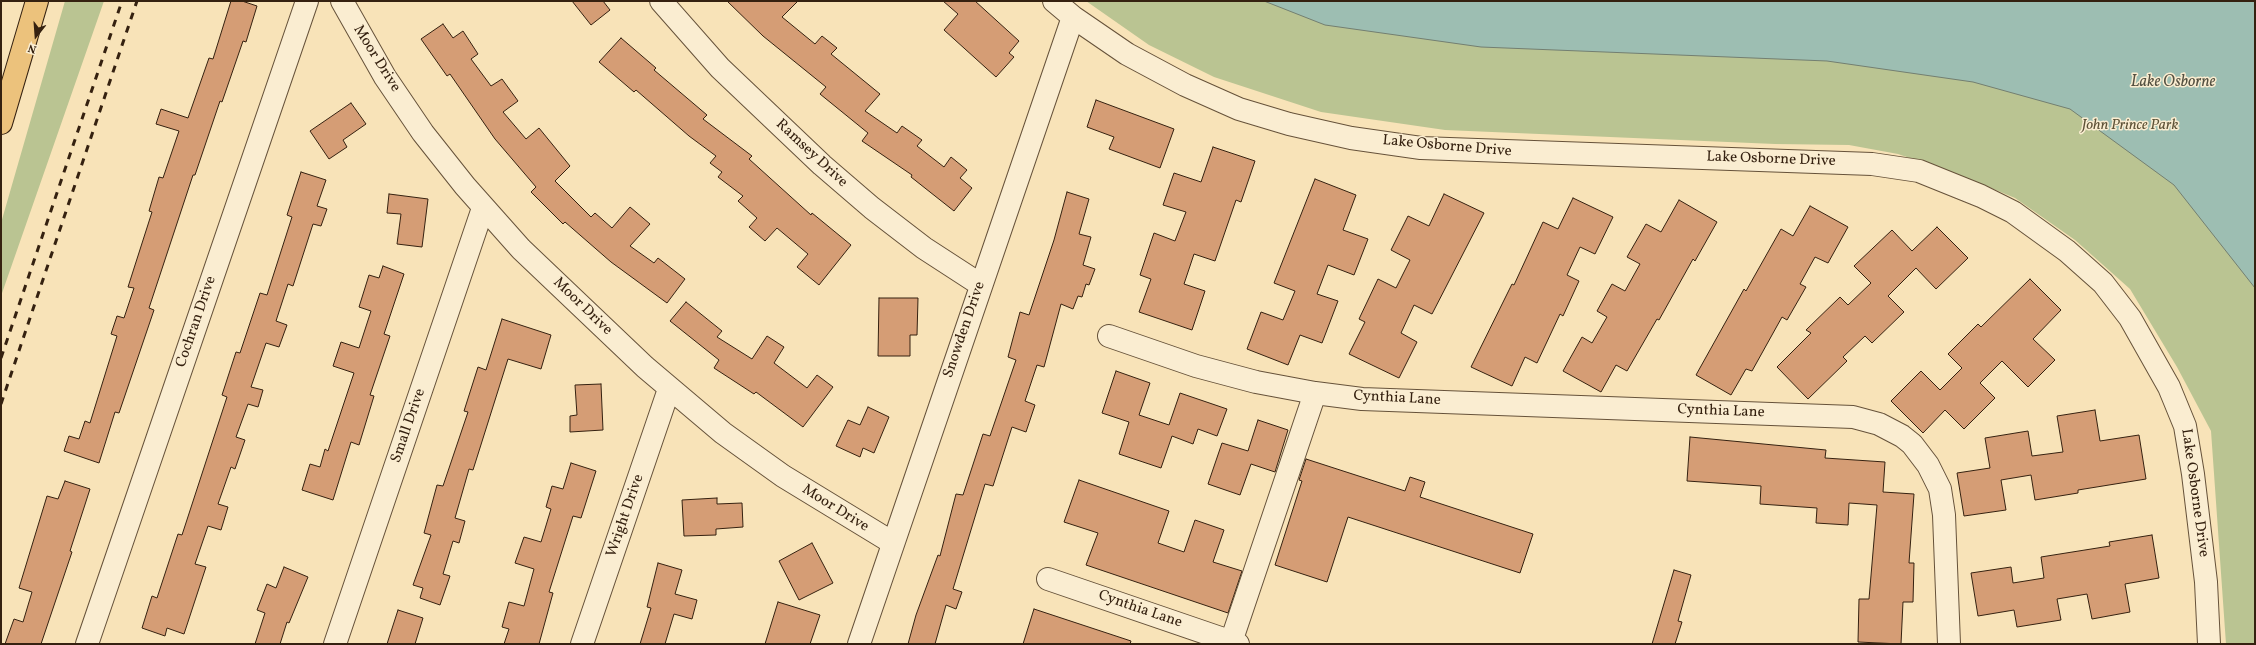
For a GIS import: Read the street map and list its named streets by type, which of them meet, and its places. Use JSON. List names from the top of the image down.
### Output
{
  "streets": {
    "street": [
      "Moor Drive",
      "Lake Osborne Drive",
      "Ramsey Drive",
      "Cochran Drive",
      "Snowden Drive",
      "Cynthia Lane",
      "Small Drive",
      "Wright Drive"
    ]
  },
  "crossings": [
    ["Moor Drive", "Snowden Drive"],
    ["Moor Drive", "Small Drive"],
    ["Moor Drive", "Wright Drive"],
    ["Lake Osborne Drive", "Snowden Drive"],
    ["Ramsey Drive", "Snowden Drive"]
  ],
  "water": ["Lake Osborne"],
  "parks": ["John Prince Park"],
  "north": "bottom"
}
